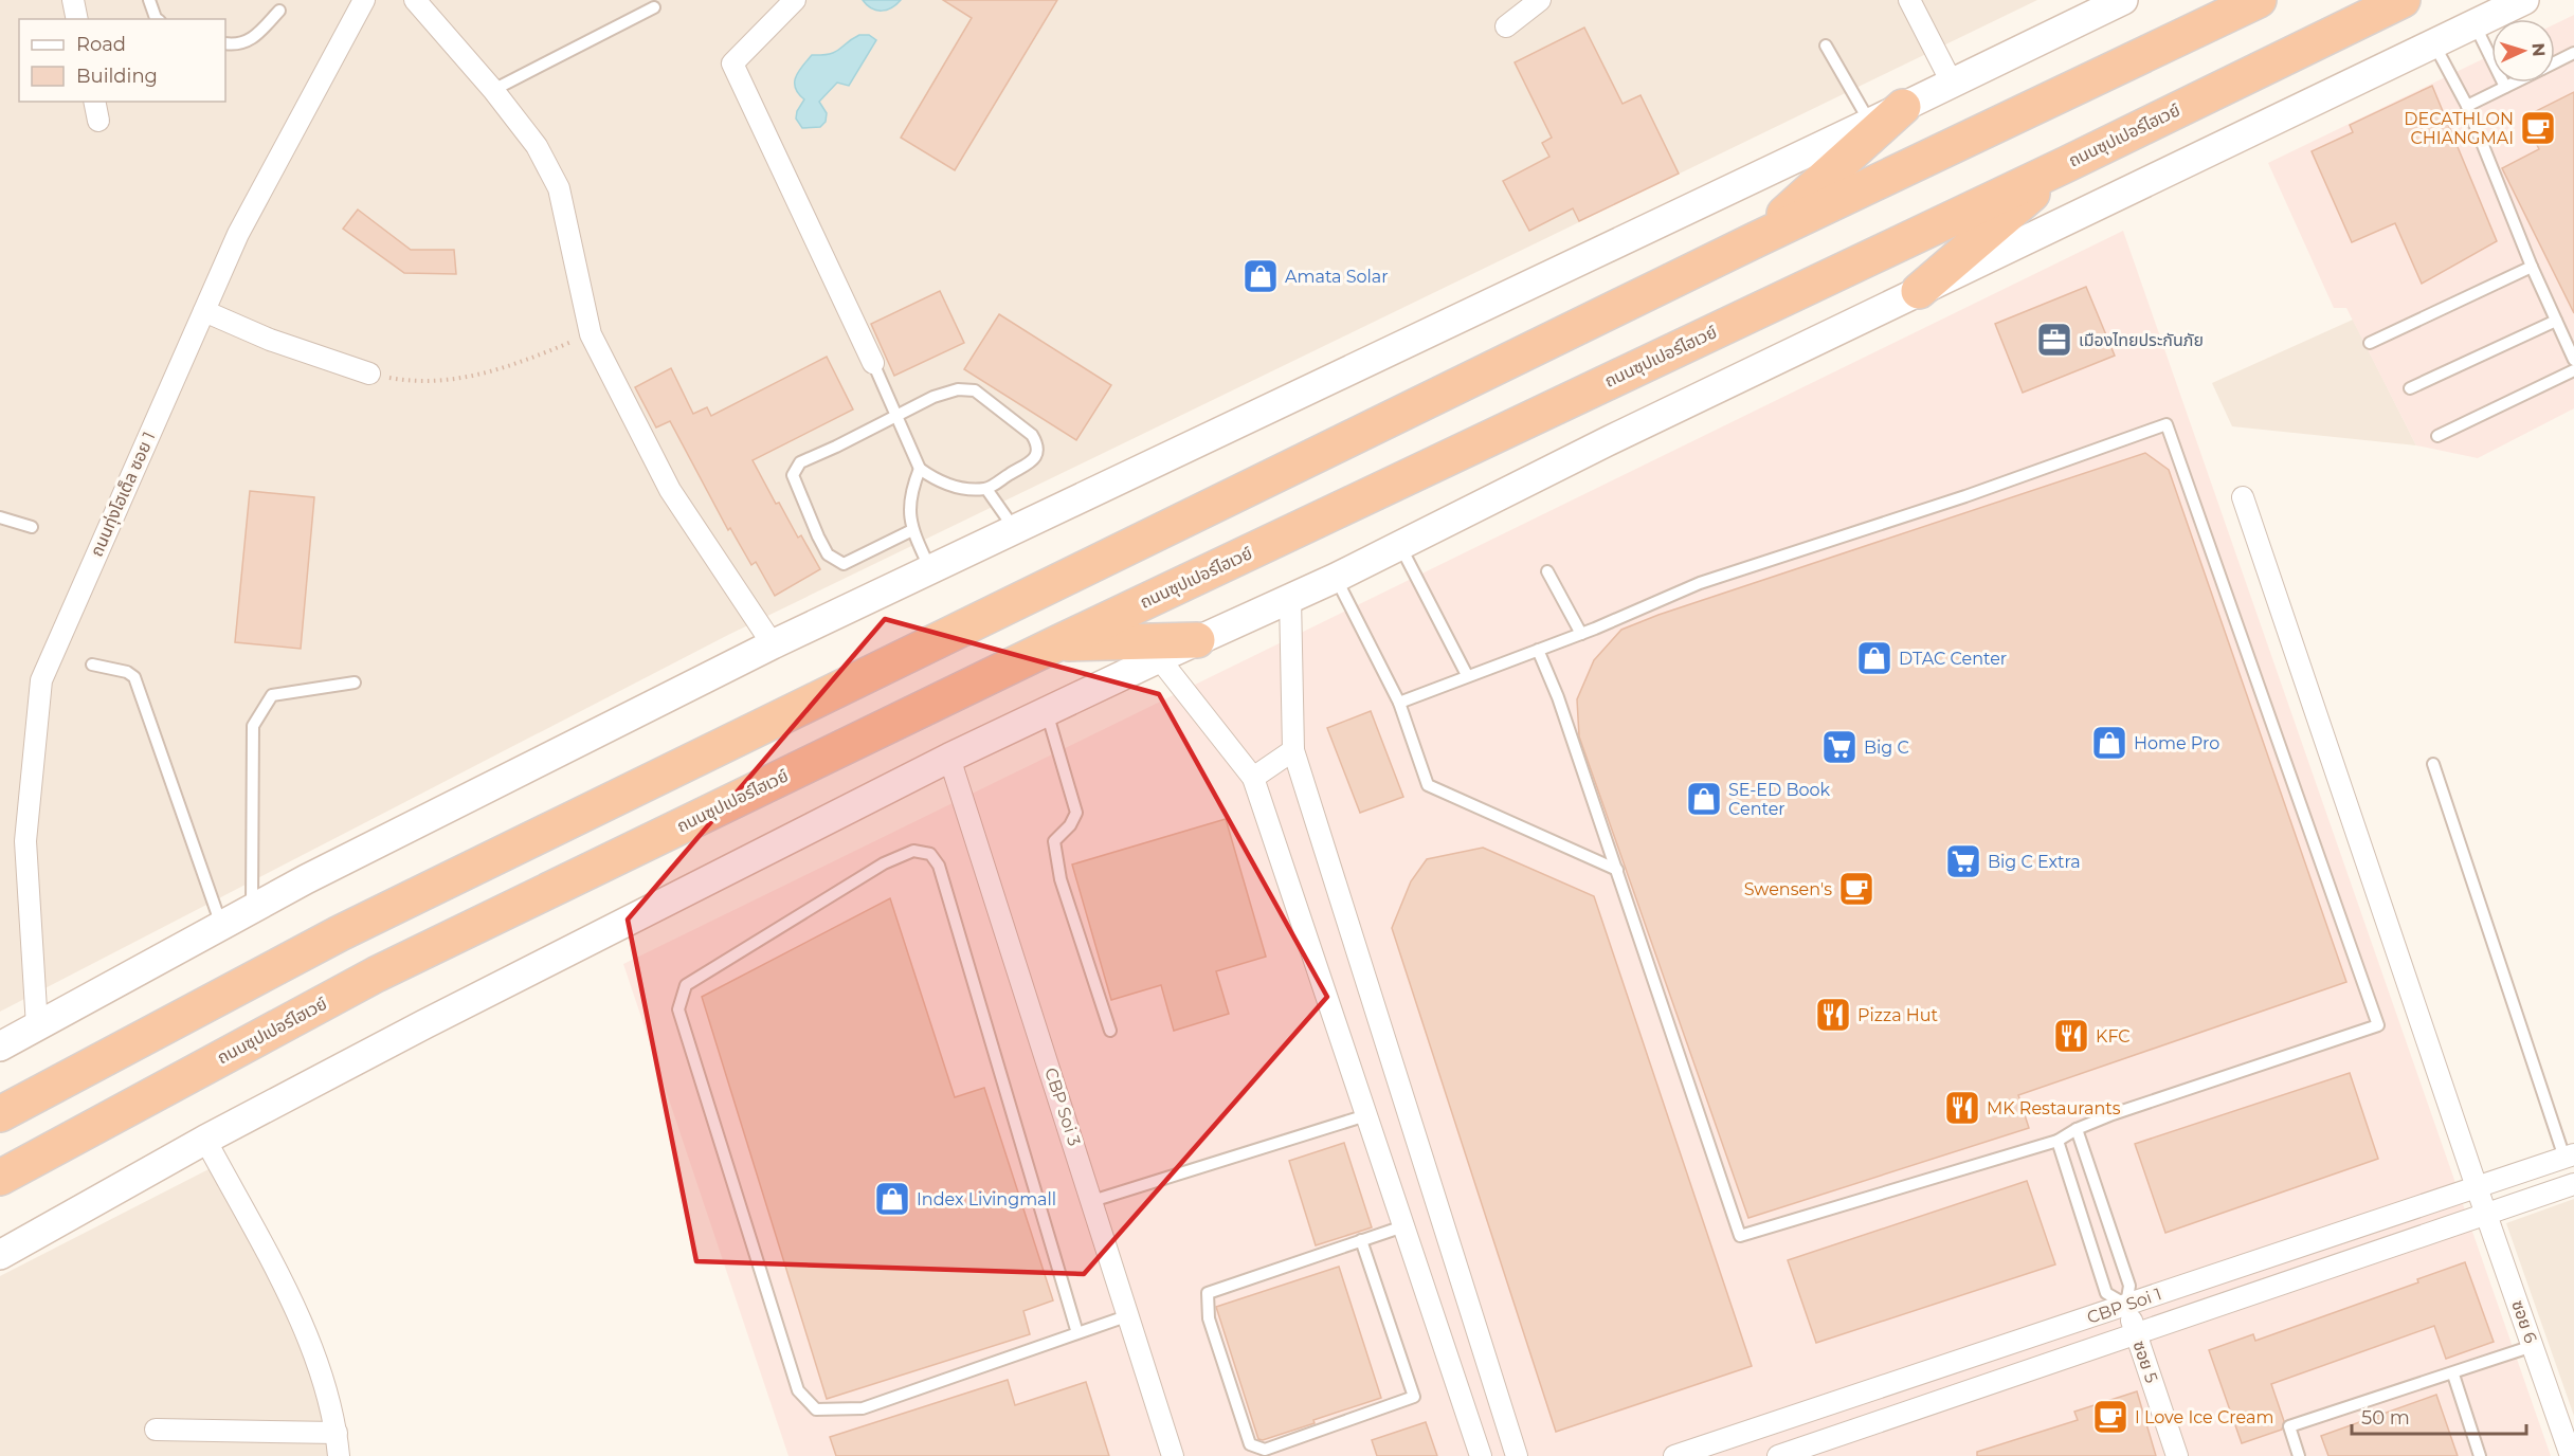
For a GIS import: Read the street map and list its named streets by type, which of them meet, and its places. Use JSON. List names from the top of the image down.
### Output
{
  "streets": {
    "highway": ["ถนนซุปเปอร์ไฮเวย์"],
    "street": [
      "ถนนทุ่งโฮเต็ล ซอย 1",
      "CBP Soi 3",
      "CBP Soi 1",
      "ซอย 6",
      "ซอย 5"
    ]
  },
  "crossings": [
    ["CBP Soi 1", "ซอย 6"],
    ["CBP Soi 1", "ซอย 5"]
  ],
  "places": {
    "cafe": ["DECATHLON CHIANGMAI", "Swensen's", "I Love Ice Cream"],
    "shop": [
      "Amata Solar",
      "DTAC Center",
      "Home Pro",
      "SE-ED Book Center",
      "Index Livingmall"
    ],
    "office": ["เมืองไทยประกันภัย"],
    "supermarket": ["Big C", "Big C Extra"],
    "restaurant": ["Pizza Hut", "KFC", "MK Restaurants"]
  },
  "legend": ["Road", "Building"],
  "scale_bar": "50 m",
  "north": "right"
}
